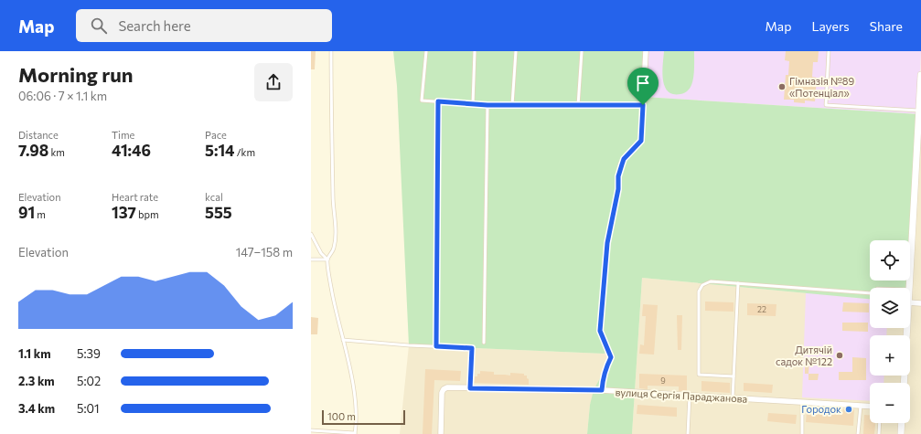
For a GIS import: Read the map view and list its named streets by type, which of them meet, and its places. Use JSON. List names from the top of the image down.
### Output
{
  "streets": {
    "street": ["вулиця Сергія Параджанова"]
  },
  "places": ["Гімназія №89 «Потенціал»", "Дитячій садок №122", "Городок"],
  "house_numbers": ["22", "9"],
  "scale_bar": "100 m",
  "page": {
    "header": "Map",
    "search": "Search here",
    "nav": ["Map", "Layers", "Share"],
    "heading": ["Morning run", "06:06 · 7 × 1.1 km"],
    "stats": [
      ["Distance", "7.98 km"],
      ["Time", "41:46"],
      ["Pace", "5:14 /km"],
      ["Elevation", "91 m"],
      ["Heart rate", "137 bpm"],
      ["kcal", "555"]
    ],
    "chart": ["Elevation", "147–158 m"],
    "map_buttons": ["+", "−"],
    "list": [
      {
        "name": "1.1 km",
        "note": "5:39"
      },
      {
        "name": "2.3 km",
        "note": "5:02"
      },
      {
        "name": "3.4 km",
        "note": "5:01"
      }
    ],
    "scale": "100 m"
  }
}
